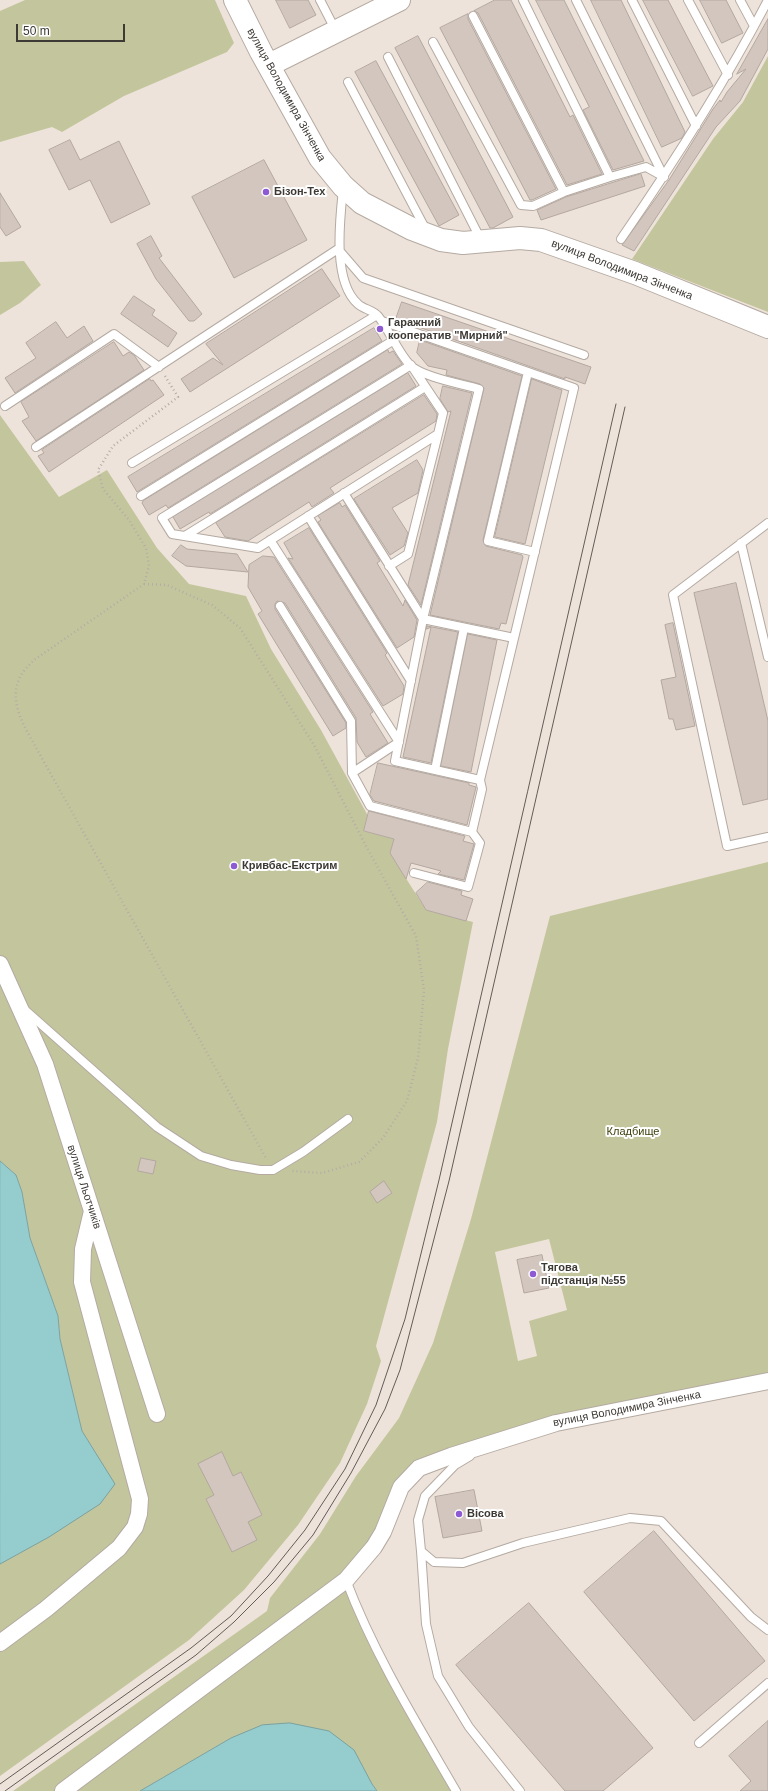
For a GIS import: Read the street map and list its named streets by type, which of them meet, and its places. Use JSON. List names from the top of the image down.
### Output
{
  "streets": {
    "main road": ["вулиця Володимира Зінченка"],
    "street": ["вулиця Льотчиків"]
  },
  "parks": ["Кладбище"],
  "places": [
    "Бізон-Тех",
    "Гаражний кооператив \"Мирний\"",
    "Кривбас-Екстрим",
    "Тягова підстанція №55",
    "Вісова"
  ],
  "scale_bar": "50 m"
}
